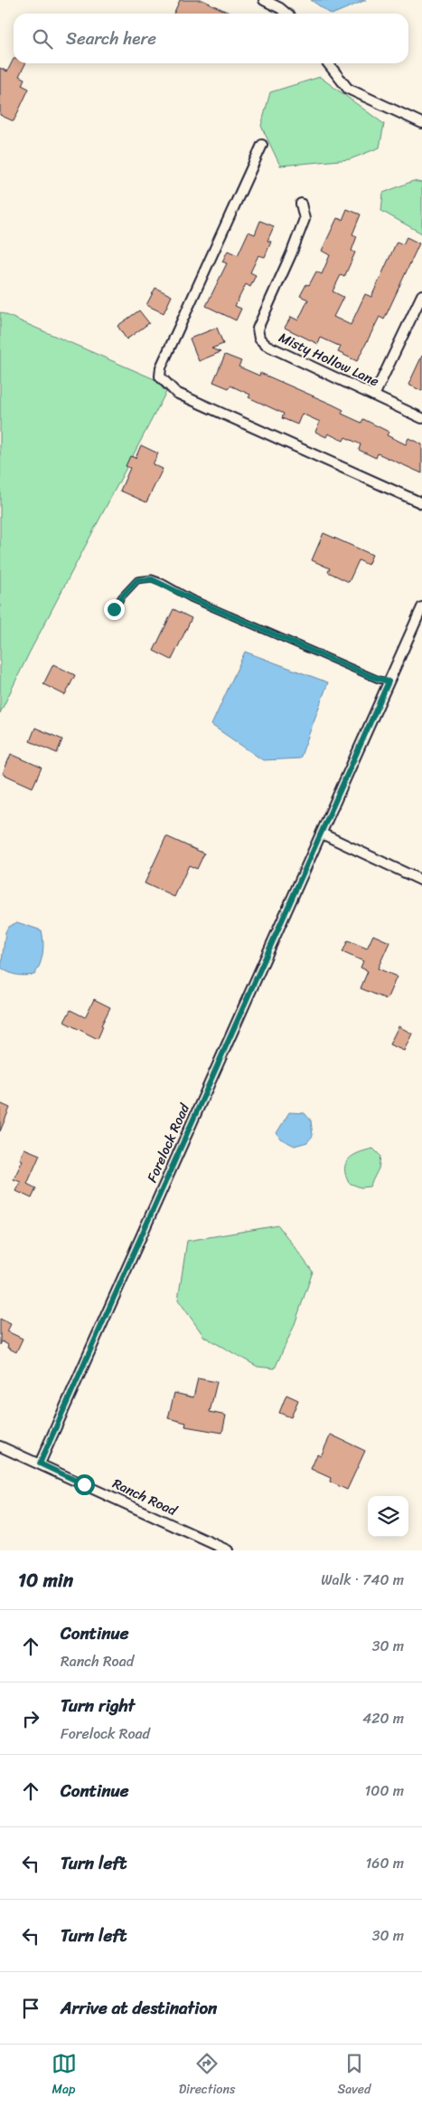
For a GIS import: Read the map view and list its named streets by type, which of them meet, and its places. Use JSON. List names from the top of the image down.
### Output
{
  "streets": {
    "street": ["Misty Hollow Lane", "Forelock Road", "Ranch Road"]
  },
  "crossings": [
    ["Forelock Road", "Ranch Road"]
  ],
  "page": {
    "search": "Search here",
    "heading": ["10 min", "Walk · 740 m"],
    "list": [
      ["Continue", "Ranch Road", "30 m"],
      ["Turn right", "Forelock Road", "420 m"],
      ["Continue", "100 m"],
      ["Turn left", "160 m"],
      ["Turn left", "30 m"],
      "Arrive at destination"
    ],
    "nav": ["Map", "Directions", "Saved"]
  }
}
